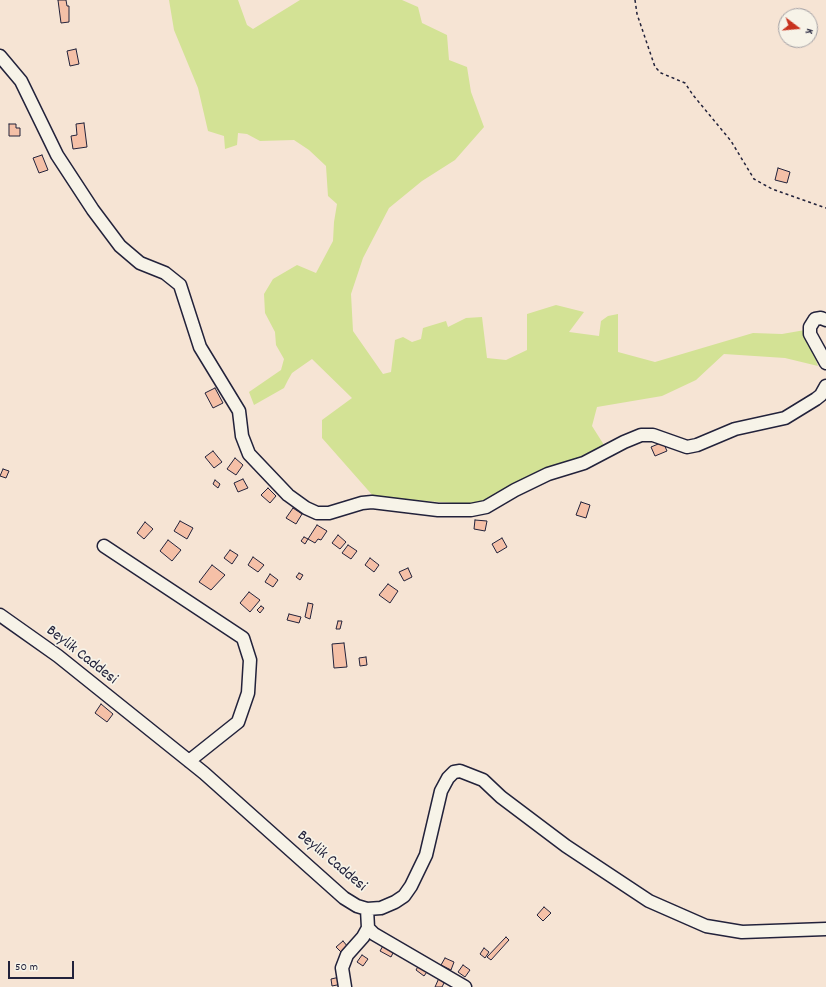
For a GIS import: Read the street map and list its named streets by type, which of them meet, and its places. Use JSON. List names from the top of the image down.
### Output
{
  "streets": {
    "street": ["Beylik Caddesi"]
  },
  "scale_bar": "50 m",
  "north": "right"
}
